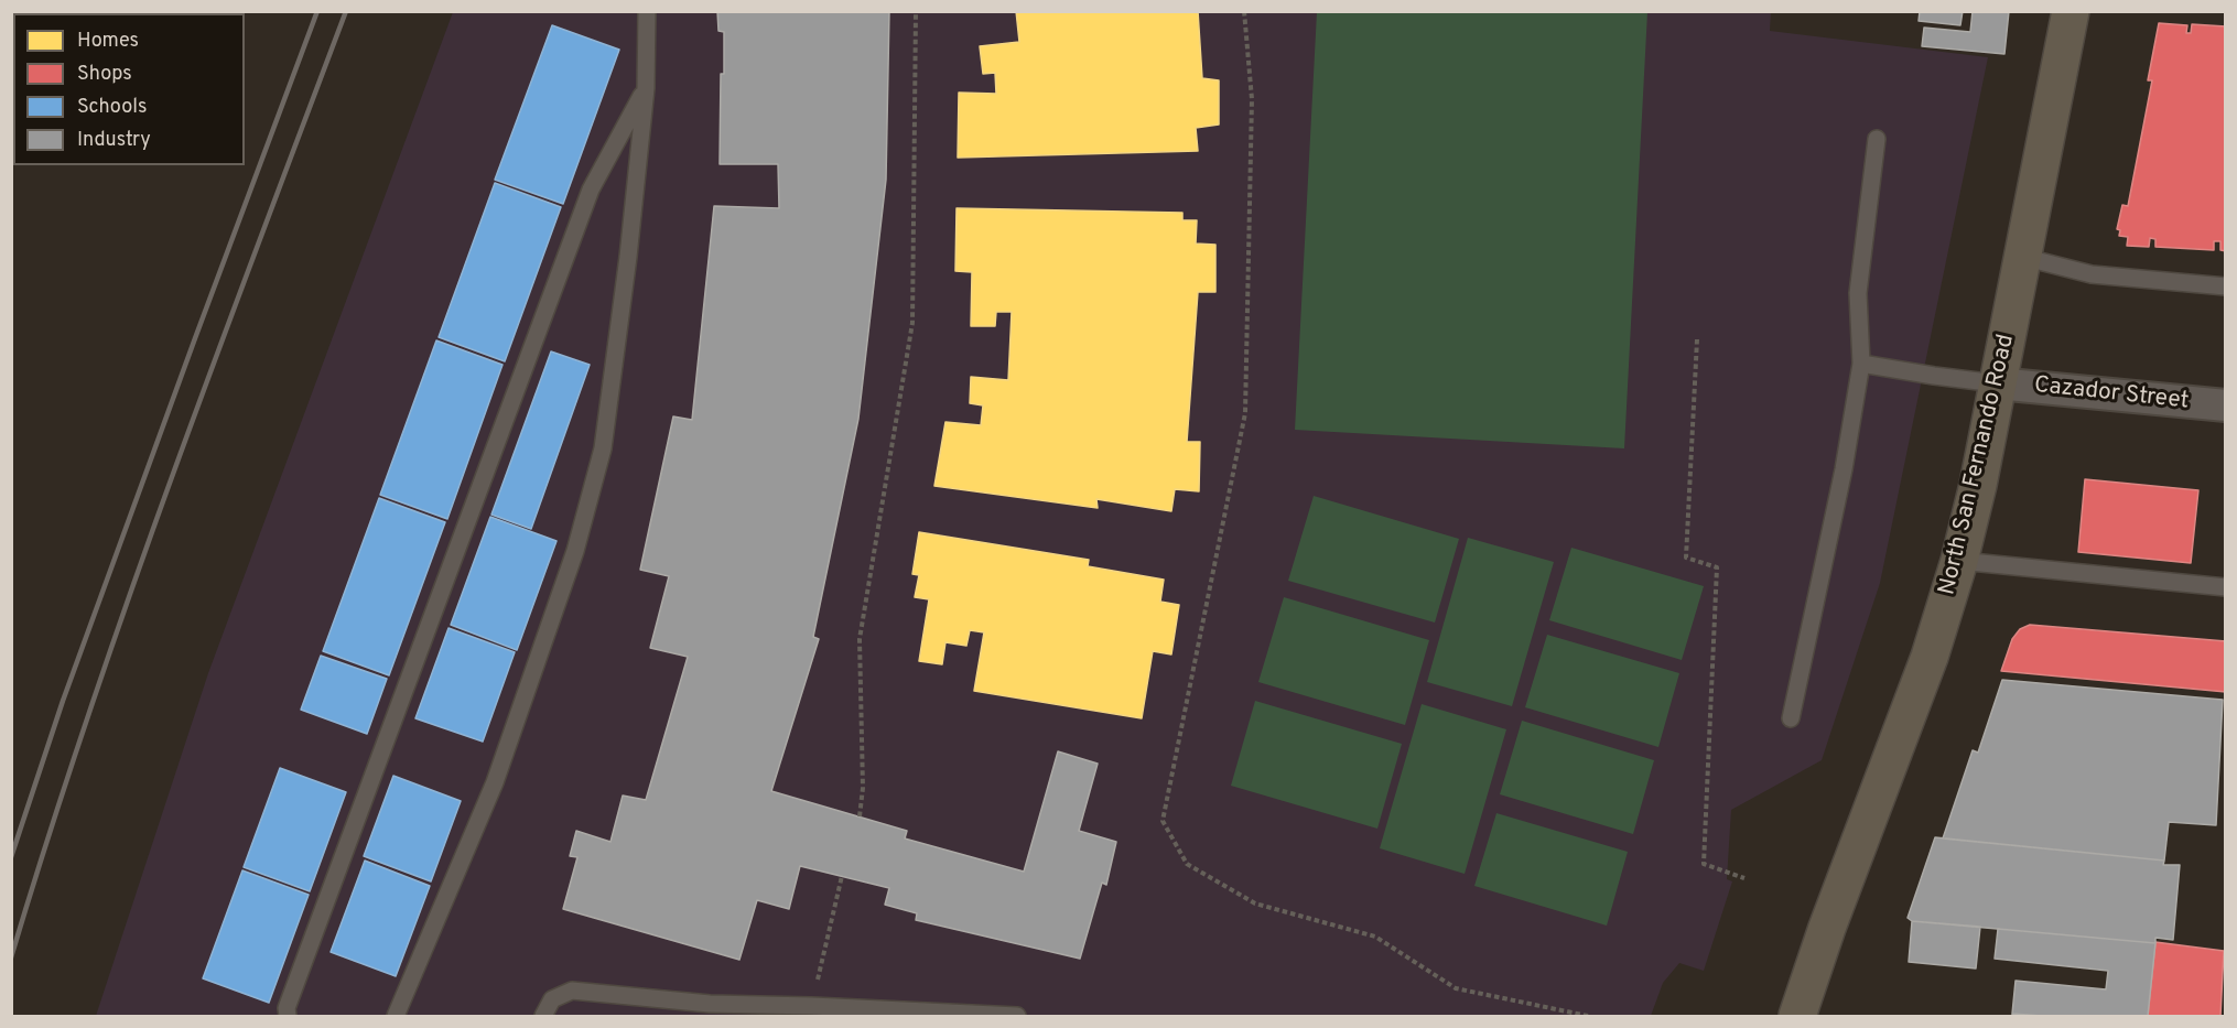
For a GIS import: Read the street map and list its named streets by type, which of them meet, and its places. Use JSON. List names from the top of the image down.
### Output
{
  "streets": {
    "main road": ["North San Fernando Road"],
    "street": ["Cazador Street"]
  },
  "crossings": [
    ["Cazador Street", "North San Fernando Road"]
  ],
  "legend": [
    "Homes",
    "Shops",
    "Schools",
    "Industry"
  ]
}
